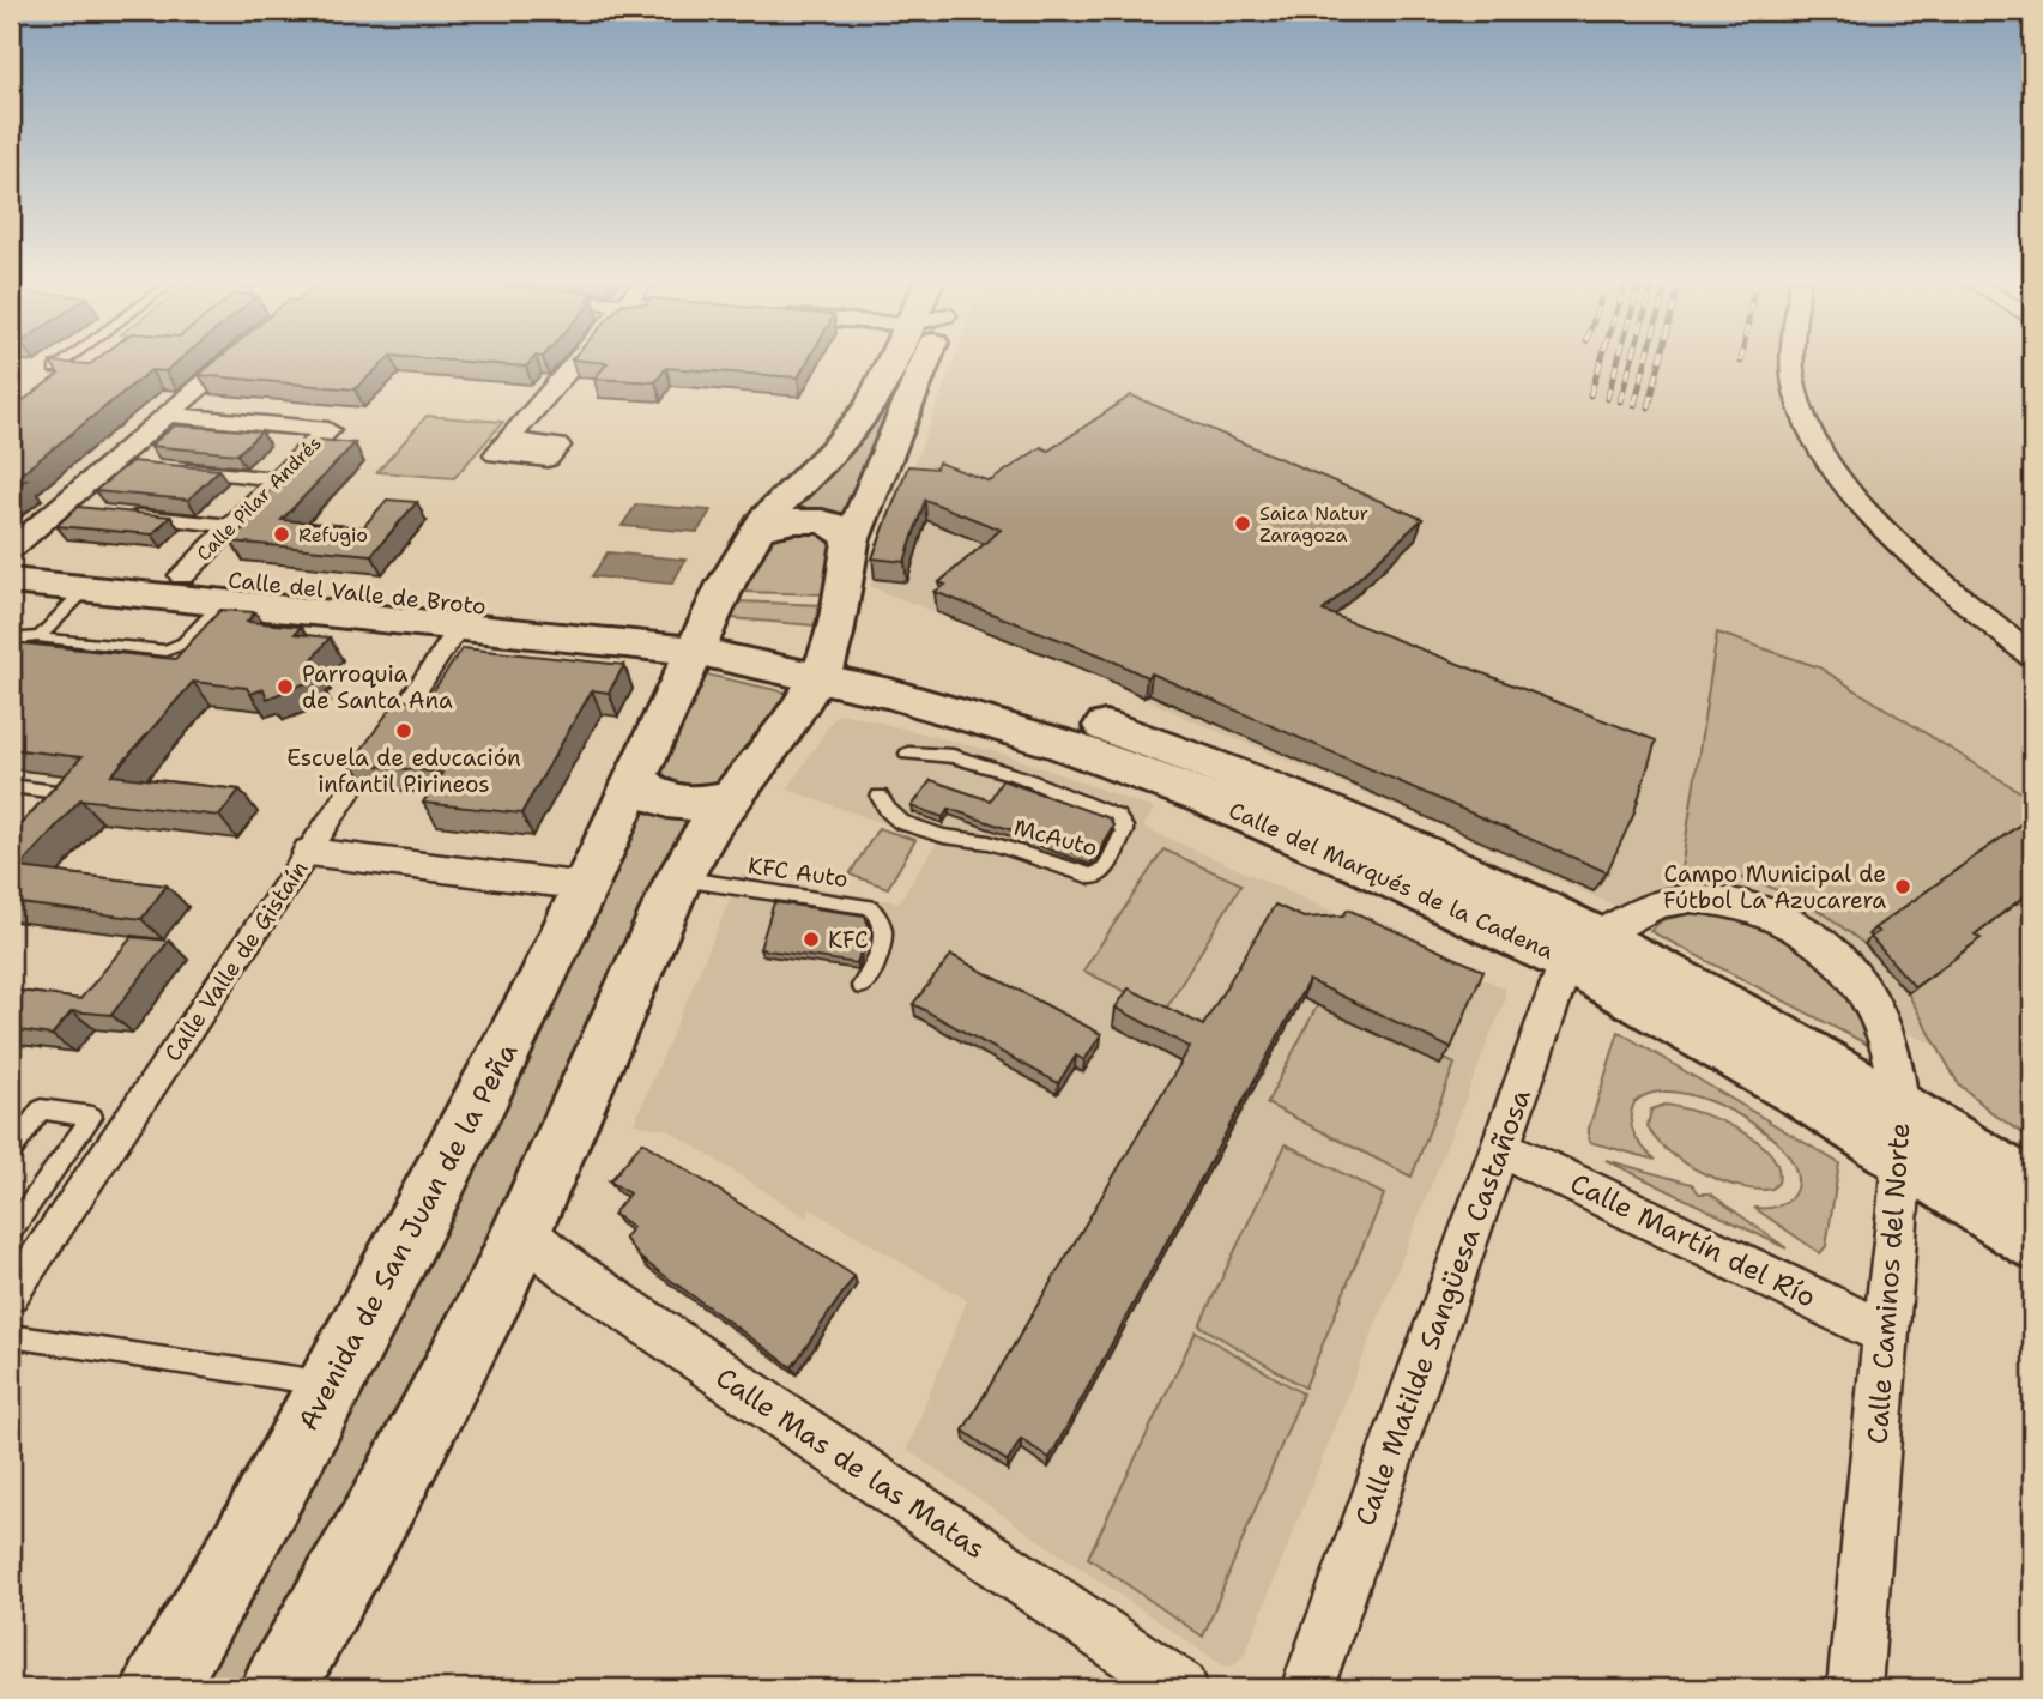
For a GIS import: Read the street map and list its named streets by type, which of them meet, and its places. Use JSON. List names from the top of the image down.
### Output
{
  "streets": {
    "main road": ["Calle del Valle de Broto", "Calle del Marqués de la Cadena", "Avenida de San Juan de la Peña"],
    "street": [
      "Calle Pilar Andrés",
      "Calle Valle de Gistaín",
      "Calle Martín del Río",
      "Calle Caminos del Norte",
      "Calle Matilde Sangüesa Castañosa",
      "Calle Mas de las Matas"
    ],
    "lane": ["McAuto", "KFC Auto"]
  },
  "crossings": [
    ["Calle Pilar Andrés", "Calle del Valle de Broto"],
    ["Calle del Valle de Broto", "Calle del Marqués de la Cadena"],
    ["Calle del Valle de Broto", "Calle Valle de Gistaín"],
    ["Calle del Valle de Broto", "Avenida de San Juan de la Peña"],
    ["Calle del Marqués de la Cadena", "Avenida de San Juan de la Peña"],
    ["Calle del Marqués de la Cadena", "Calle Caminos del Norte"],
    ["Calle del Marqués de la Cadena", "Calle Matilde Sangüesa Castañosa"],
    ["Calle Martín del Río", "Calle Caminos del Norte"],
    ["Calle Martín del Río", "Calle Matilde Sangüesa Castañosa"],
    ["Calle Caminos del Norte", "Calle Matilde Sangüesa Castañosa"]
  ],
  "places": [
    "Saica Natur Zaragoza",
    "Refugio",
    "Parroquia de Santa Ana",
    "Escuela de educación infantil Pirineos",
    "Campo Municipal de Fútbol La Azucarera",
    "KFC"
  ]
}
